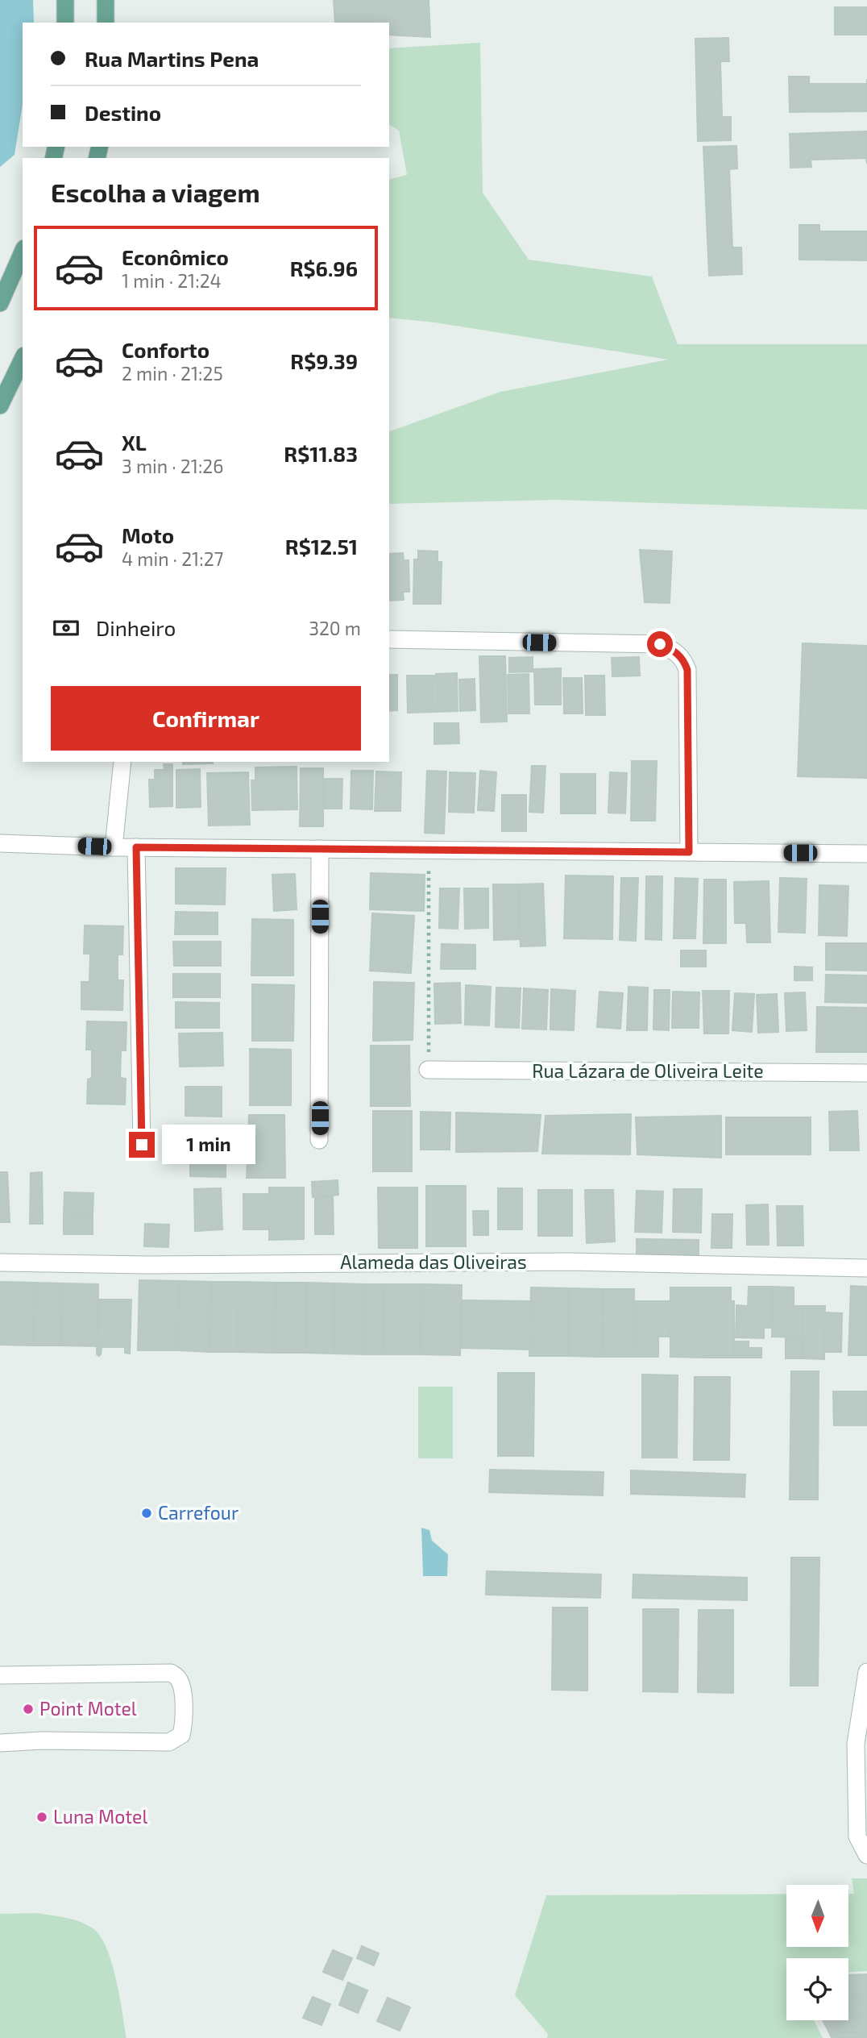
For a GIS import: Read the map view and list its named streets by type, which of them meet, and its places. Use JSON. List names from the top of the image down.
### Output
{
  "streets": {
    "street": ["Rua Lázara de Oliveira Leite", "Alameda das Oliveiras"]
  },
  "places": ["Carrefour", "Point Motel", "Luna Motel"],
  "north": "bottom",
  "page": {
    "banner": ["Rua Martins Pena", "Destino"],
    "heading": "Escolha a viagem",
    "list": [
      {
        "name": "Econômico",
        "note": "1 min · 21:24",
        "value": "R$6.96"
      },
      {
        "name": "Conforto",
        "note": "2 min · 21:25",
        "value": "R$9.39"
      },
      {
        "name": "XL",
        "note": "3 min · 21:26",
        "value": "R$11.83"
      },
      {
        "name": "Moto",
        "note": "4 min · 21:27",
        "value": "R$12.51"
      }
    ],
    "pay": ["Dinheiro", "320 m"],
    "buttons": "Confirmar",
    "bubble": "1 min"
  }
}
